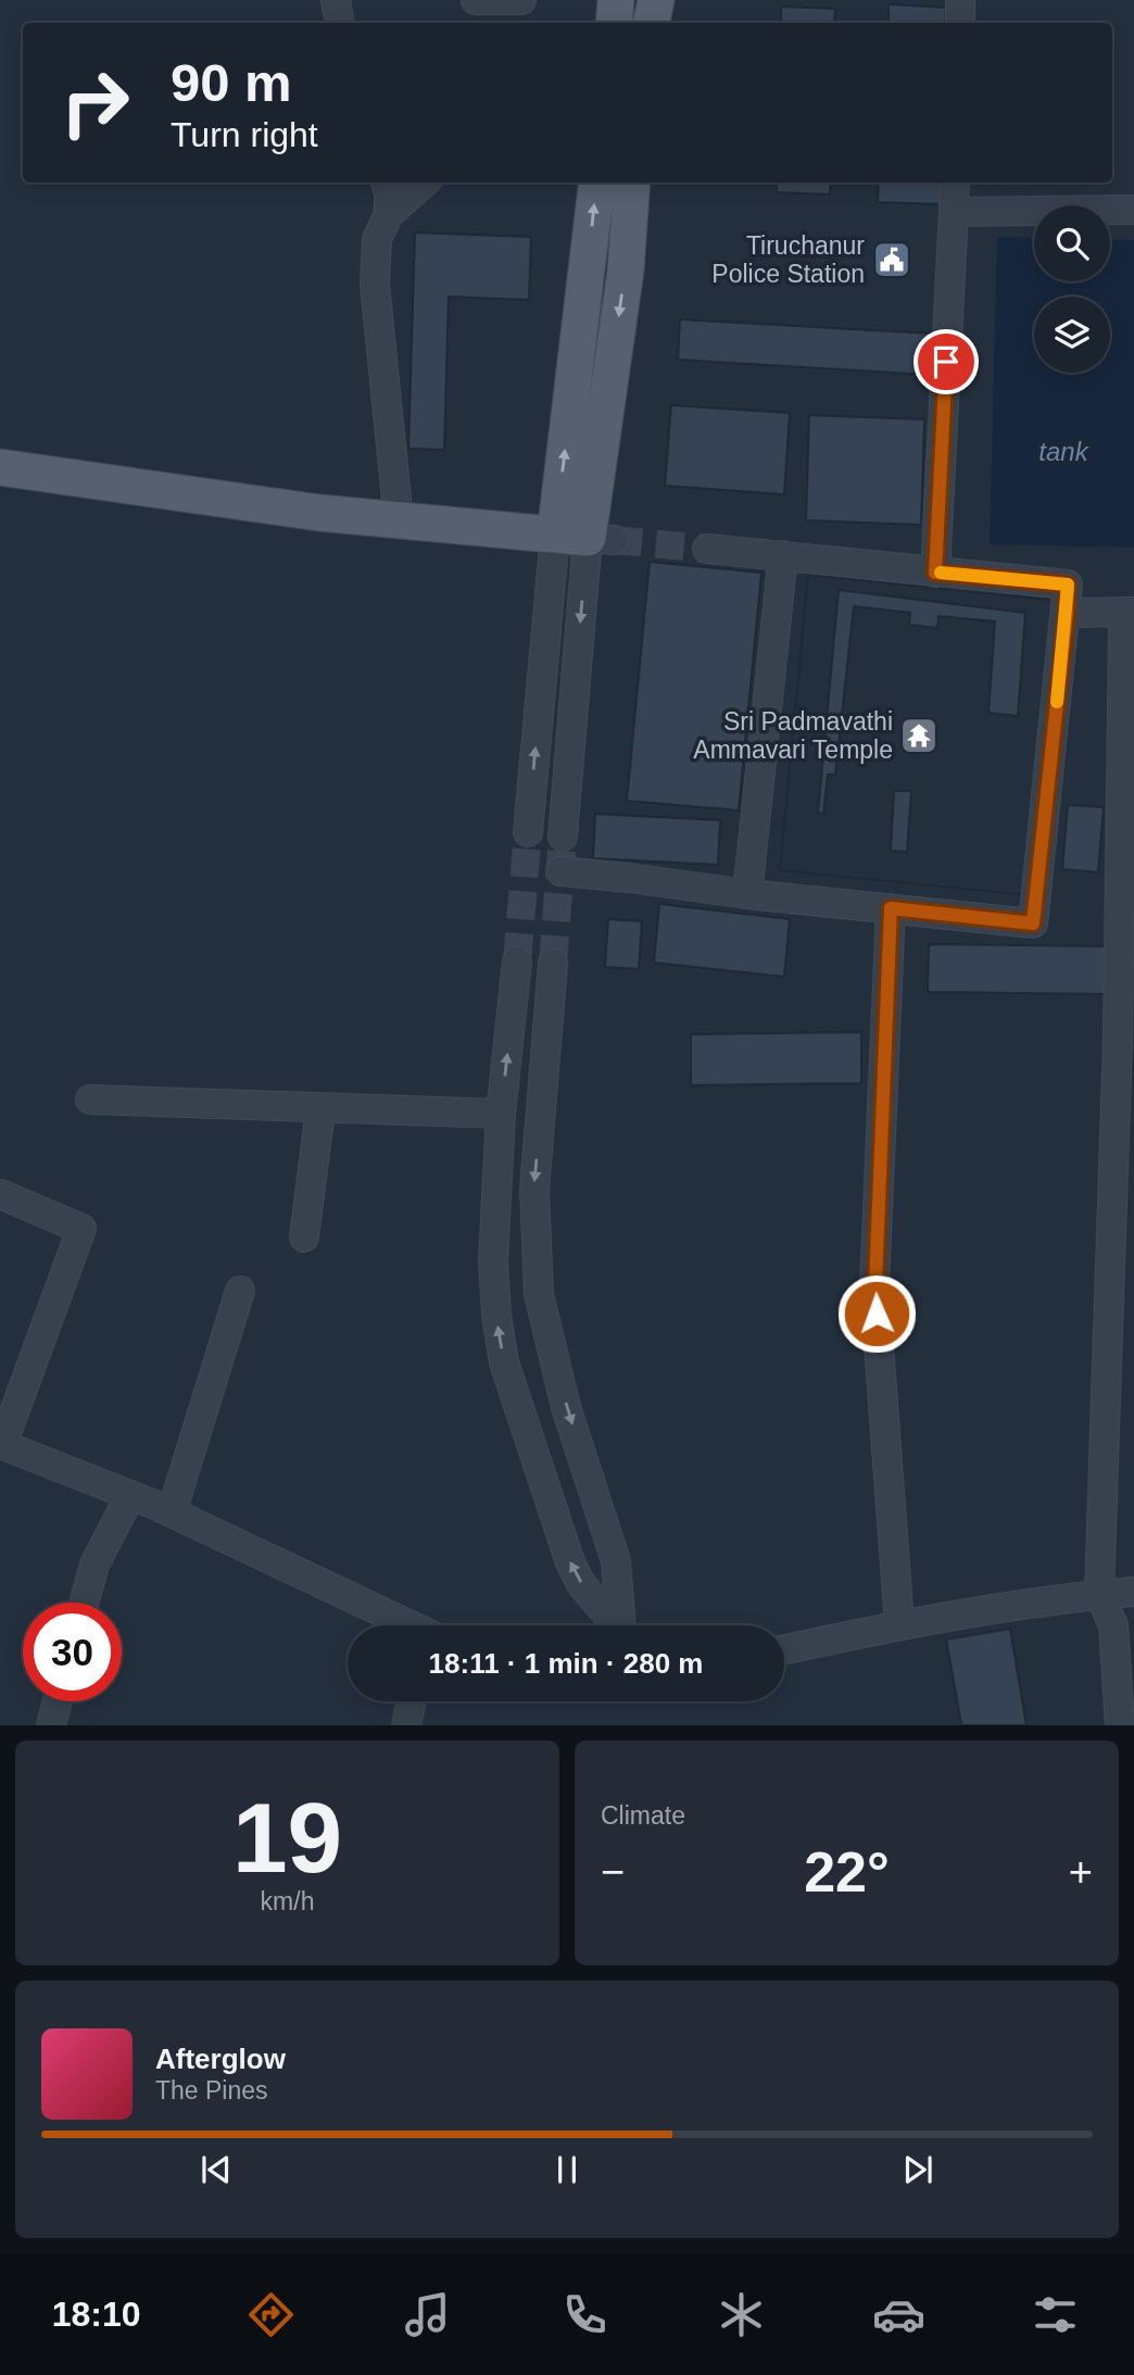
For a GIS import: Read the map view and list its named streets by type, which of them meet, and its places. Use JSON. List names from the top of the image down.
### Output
{
  "water": ["tank"],
  "places": {
    "public building": ["Tiruchanur Police Station"],
    "temple": ["Sri Padmavathi Ammavari Temple"]
  },
  "page": {
    "turn": ["90 m", "Turn right"],
    "limit": "30",
    "trip": "18:11 · 1 min · 280 m",
    "tile": [
      ["19", "km/h"],
      "Climate"
    ],
    "heat": ["−", "22°", "+"],
    "song": ["Afterglow", "The Pines"],
    "tabs": "18:10"
  }
}
